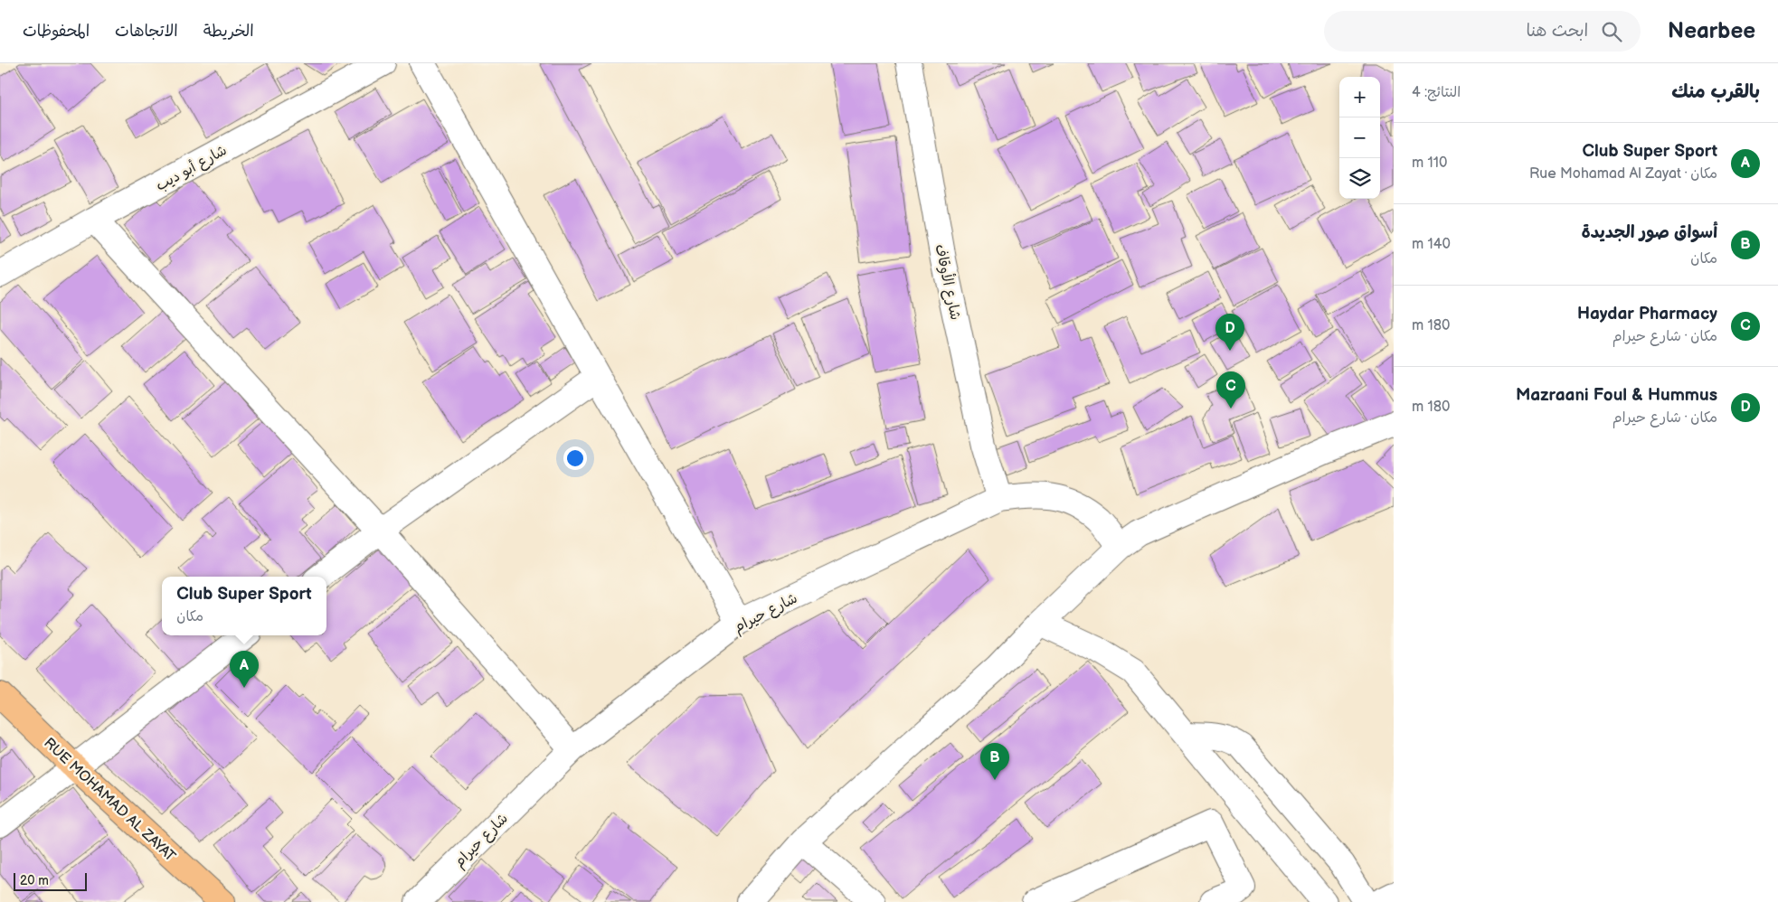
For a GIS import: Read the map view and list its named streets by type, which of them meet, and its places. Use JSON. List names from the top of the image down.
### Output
{
  "streets": {
    "main road": ["RUE MOHAMAD AL ZAYAT"],
    "street": ["شارع أبو ديب", "شارع الأوقاف", "شارع حيرام"]
  },
  "crossings": [
    ["شارع الأوقاف", "شارع حيرام"]
  ],
  "scale_bar": "20 m",
  "page": {
    "header": "Nearbee",
    "search": "ابحث هنا",
    "nav": ["الخريطة", "الاتجاهات", "المحفوظات"],
    "heading": ["بالقرب منك", "النتائج: 4"],
    "map_buttons": ["+", "−"],
    "list": [
      {
        "mark": "A",
        "name": "Club Super Sport",
        "note": "مكان · Rue Mohamad Al Zayat",
        "value": "110 m"
      },
      {
        "mark": "B",
        "name": "أسواق صور الجديدة",
        "note": "مكان",
        "value": "140 m"
      },
      {
        "mark": "C",
        "name": "Haydar Pharmacy",
        "note": "مكان · شارع حيرام",
        "value": "180 m"
      },
      {
        "mark": "D",
        "name": "Mazraani Foul & Hummus",
        "note": "مكان · شارع حيرام",
        "value": "180 m"
      }
    ],
    "pins": [
      "D",
      "C",
      "A",
      "B"
    ],
    "popup": ["Club Super Sport", "مكان"],
    "scale": "20 m"
  }
}
